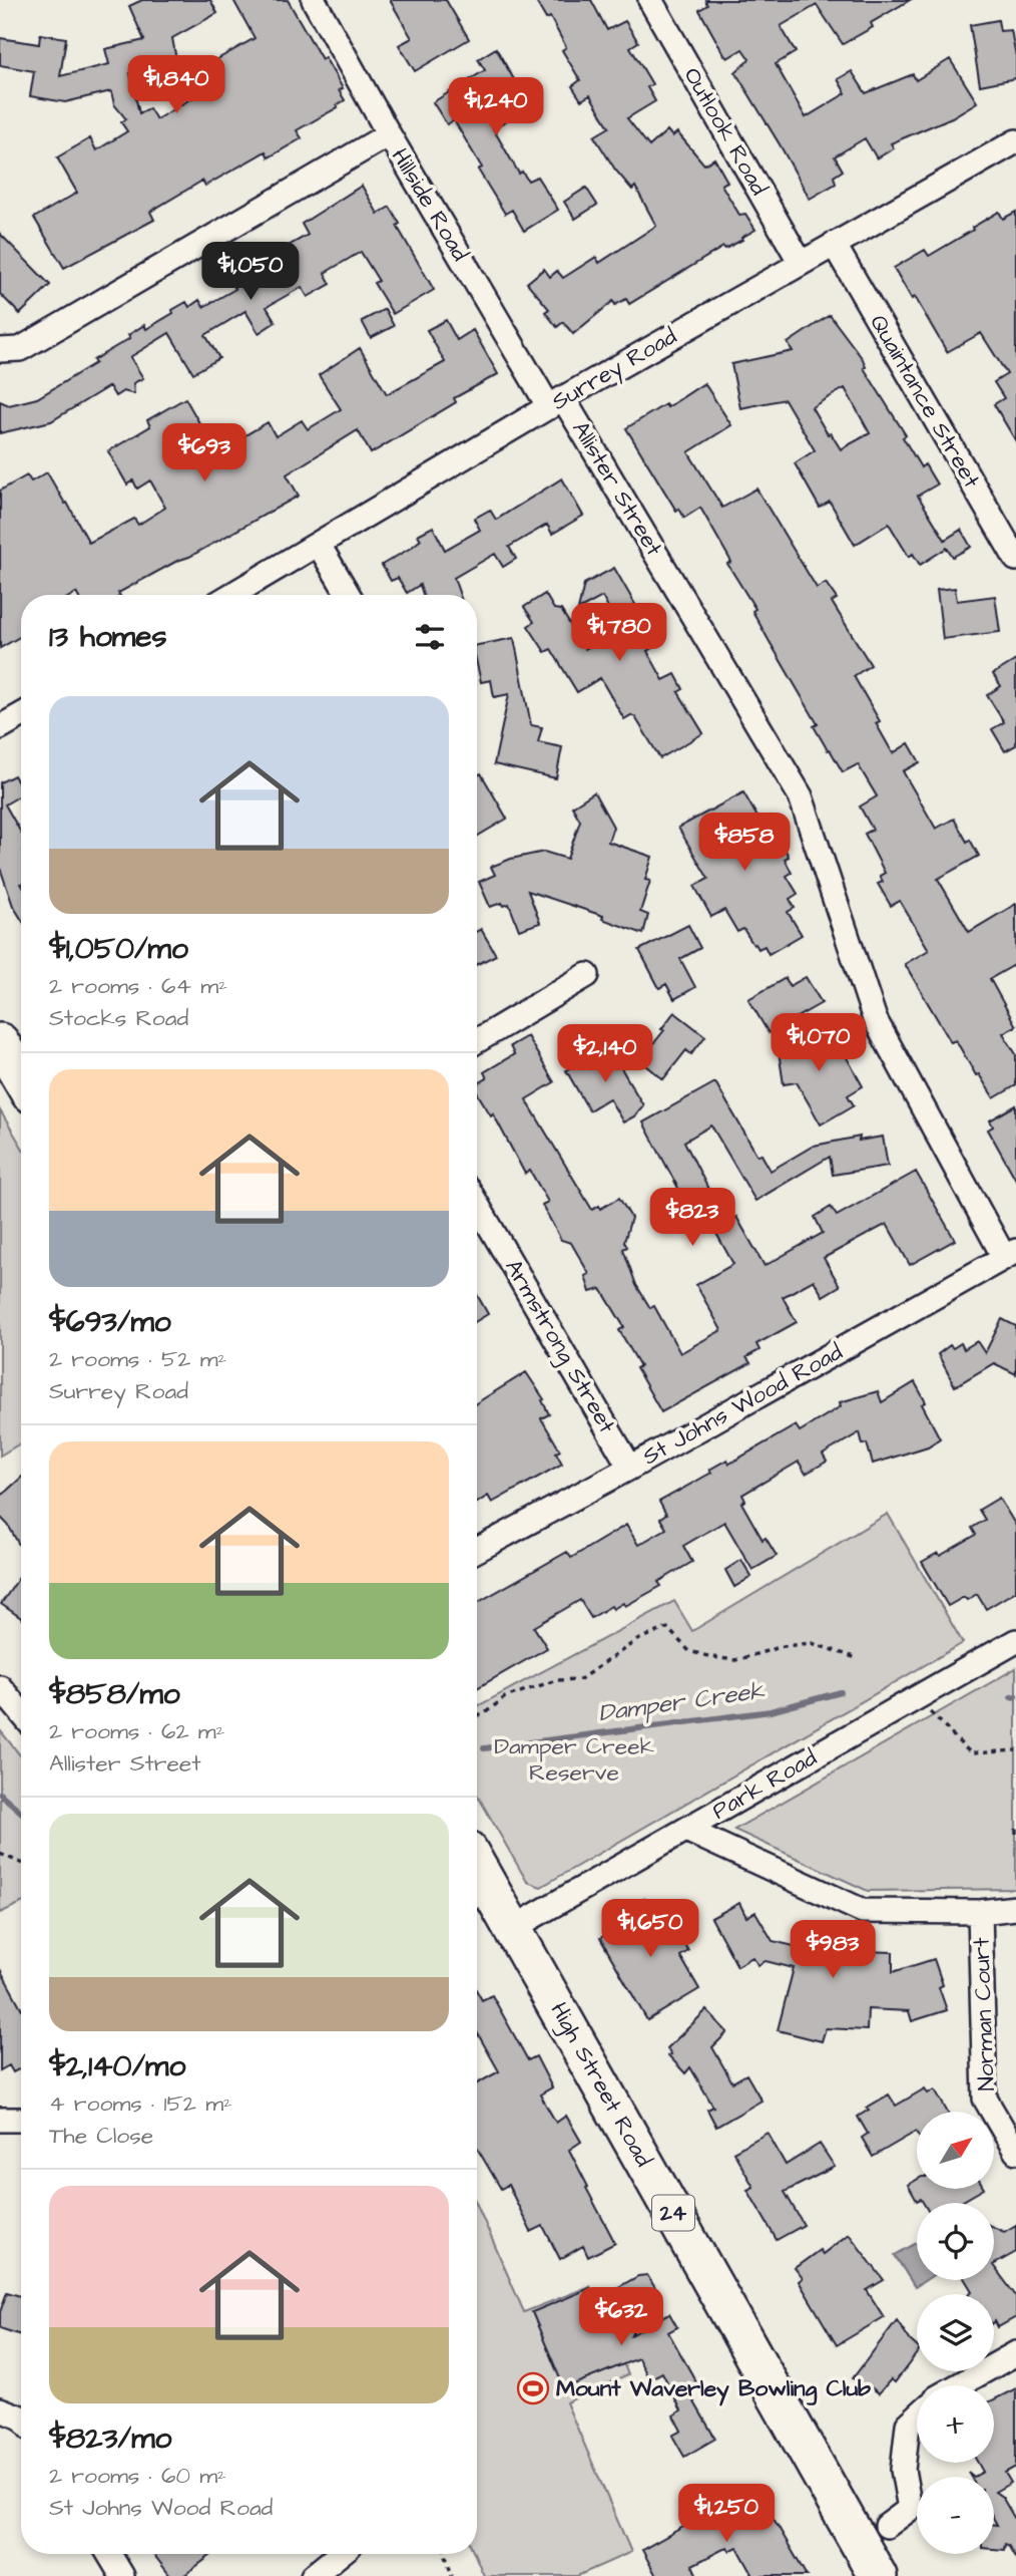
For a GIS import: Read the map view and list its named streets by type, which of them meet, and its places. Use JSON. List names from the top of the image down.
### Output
{
  "streets": {
    "main road": ["High Street Road", "24"],
    "street": [
      "Outlook Road",
      "Hillside Road",
      "Surrey Road",
      "Quaintance Street",
      "Allister Street",
      "Armstrong Street",
      "St Johns Wood Road",
      "Park Road",
      "Norman Court"
    ]
  },
  "crossings": [
    ["Outlook Road", "Surrey Road"],
    ["Hillside Road", "Surrey Road"],
    ["Hillside Road", "Allister Street"],
    ["Surrey Road", "Quaintance Street"],
    ["Surrey Road", "Allister Street"],
    ["Allister Street", "St Johns Wood Road"],
    ["Armstrong Street", "St Johns Wood Road"],
    ["Park Road", "Norman Court"],
    ["Park Road", "High Street Road"]
  ],
  "water": ["Damper Creek"],
  "parks": ["Damper Creek Reserve"],
  "places": {
    "sports": ["Mount Waverley Bowling Club"]
  },
  "north": "top right",
  "page": {
    "price": [
      "$1,840",
      "$1,240",
      "$1,050",
      "$693",
      "$1,780",
      "$858",
      "$1,070",
      "$2,140",
      "$823",
      "$1,650",
      "$983",
      "$632",
      "$1,250"
    ],
    "heading": "13 homes",
    "list": [
      {
        "name": "$1,050/mo",
        "note": "2 rooms · 64 m² · Stocks Road"
      },
      {
        "name": "$693/mo",
        "note": "2 rooms · 52 m² · Surrey Road"
      },
      {
        "name": "$858/mo",
        "note": "2 rooms · 62 m² · Allister Street"
      },
      {
        "name": "$2,140/mo",
        "note": "4 rooms · 152 m² · The Close"
      },
      {
        "name": "$823/mo",
        "note": "2 rooms · 60 m² · St Johns Wood Road"
      }
    ],
    "map_buttons": ["+", "−"]
  }
}
